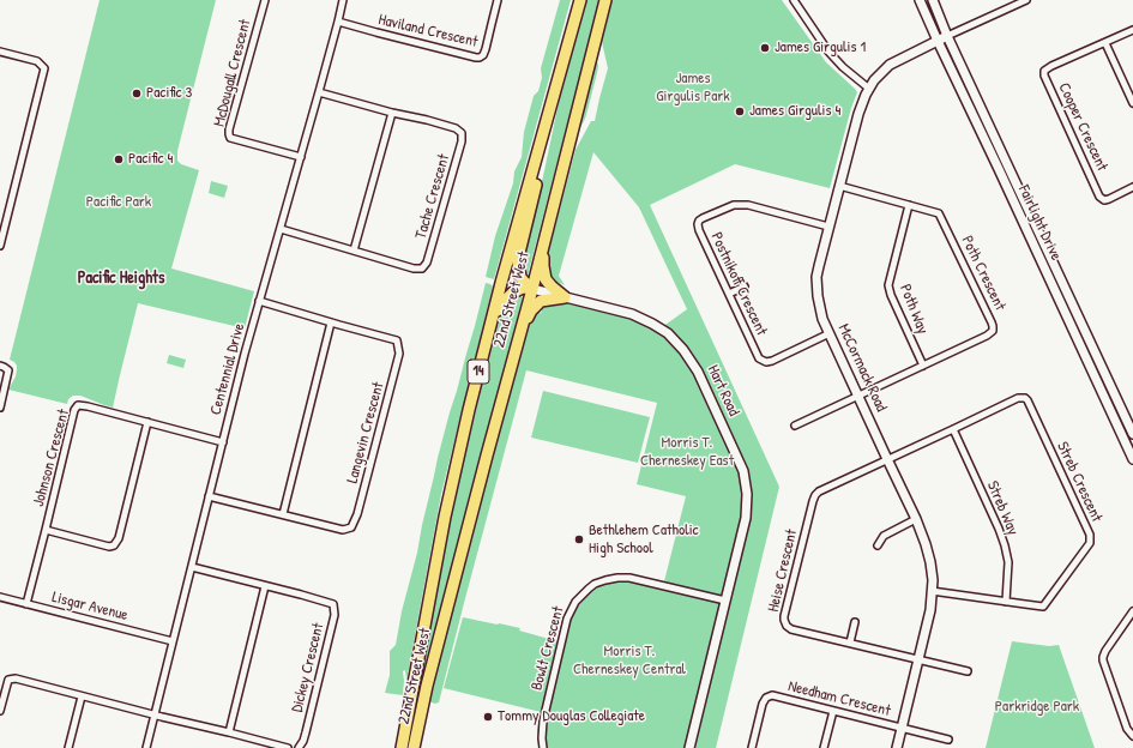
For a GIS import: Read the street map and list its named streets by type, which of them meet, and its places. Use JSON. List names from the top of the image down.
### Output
{
  "streets": {
    "highway": ["22nd Street West", "14"],
    "street": [
      "Haviland Crescent",
      "McDougall Crescent",
      "Cooper Crescent",
      "Tache Crescent",
      "Fairlight Drive",
      "Poth Crescent",
      "Postnikoff Crescent",
      "Poth Way",
      "McCormack Road",
      "Centennial Drive",
      "Hart Road",
      "Langevin Crescent",
      "Johnson Crescent",
      "Streb Crescent",
      "Streb Way",
      "Heise Crescent",
      "Lisgar Avenue",
      "Bowlt Crescent",
      "Dickey Crescent",
      "Needham Crescent"
    ]
  },
  "crossings": [
    ["Haviland Crescent", "Centennial Drive"],
    ["McDougall Crescent", "Centennial Drive"],
    ["Tache Crescent", "Centennial Drive"],
    ["Fairlight Drive", "McCormack Road"],
    ["Poth Crescent", "Poth Way"],
    ["Poth Crescent", "McCormack Road"],
    ["Postnikoff Crescent", "McCormack Road"],
    ["22nd Street West", "Hart Road"],
    ["McCormack Road", "Streb Crescent"],
    ["McCormack Road", "Heise Crescent"],
    ["McCormack Road", "Needham Crescent"],
    ["Centennial Drive", "Langevin Crescent"],
    ["Centennial Drive", "Johnson Crescent"],
    ["Centennial Drive", "Lisgar Avenue"],
    ["Centennial Drive", "Dickey Crescent"],
    ["Hart Road", "Bowlt Crescent"],
    ["Johnson Crescent", "Lisgar Avenue"],
    ["Streb Crescent", "Streb Way"],
    ["Streb Crescent", "Heise Crescent"]
  ],
  "districts": ["Pacific Heights"],
  "parks": [
    "James Girgulis Park",
    "Pacific Park",
    "Morris T. Cherneskey East",
    "Morris T. Cherneskey Central",
    "Parkridge Park"
  ],
  "places": [
    "James Girgulis 1",
    "Pacific 3",
    "James Girgulis 4",
    "Pacific 4",
    "Bethlehem Catholic High School",
    "Tommy Douglas Collegiate"
  ]
}
